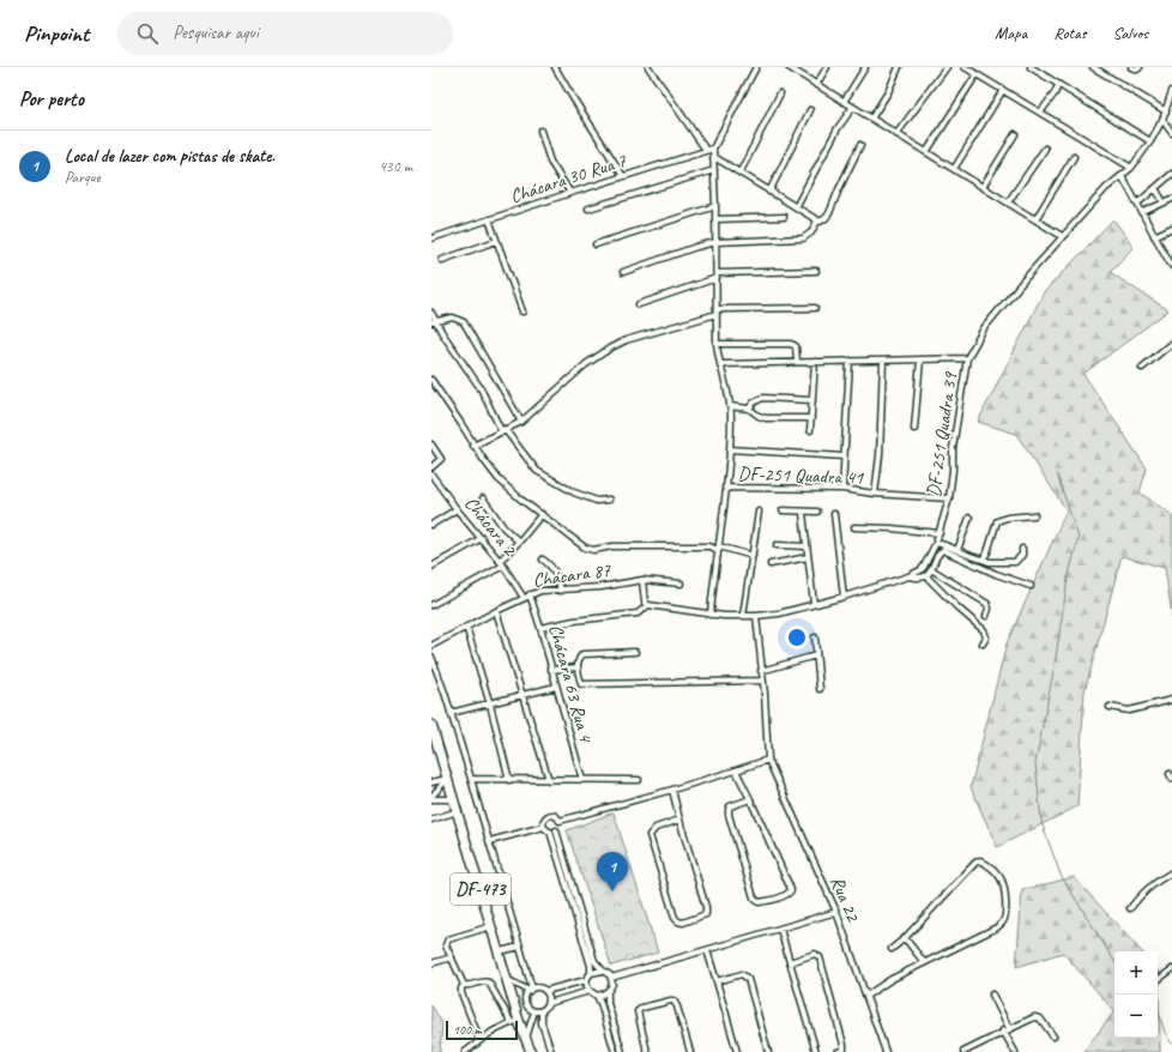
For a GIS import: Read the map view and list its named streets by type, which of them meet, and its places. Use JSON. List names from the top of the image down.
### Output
{
  "streets": {
    "main road": ["DF-473"],
    "street": [
      "Chácara 30 Rua 7",
      "DF-251 Quadra 39",
      "DF-251 Quadra 41",
      "Chácara 2",
      "Chácara 87",
      "Chácara 63 Rua 4",
      "Rua 22"
    ]
  },
  "crossings": [
    ["DF-251 Quadra 39", "DF-251 Quadra 41"],
    ["Chácara 2", "Chácara 87"],
    ["Chácara 87", "Chácara 63 Rua 4"]
  ],
  "scale_bar": "100 m",
  "page": {
    "header": "Pinpoint",
    "search": "Pesquisar aqui",
    "nav": ["Mapa", "Rotas", "Salvos"],
    "heading": "Por perto",
    "list": [
      {
        "mark": "1",
        "name": "Local de lazer com pistas de skate.",
        "note": "Parque",
        "value": "430 m"
      }
    ],
    "pins": "1",
    "map_buttons": ["+", "−"],
    "scale": "100 m"
  }
}
